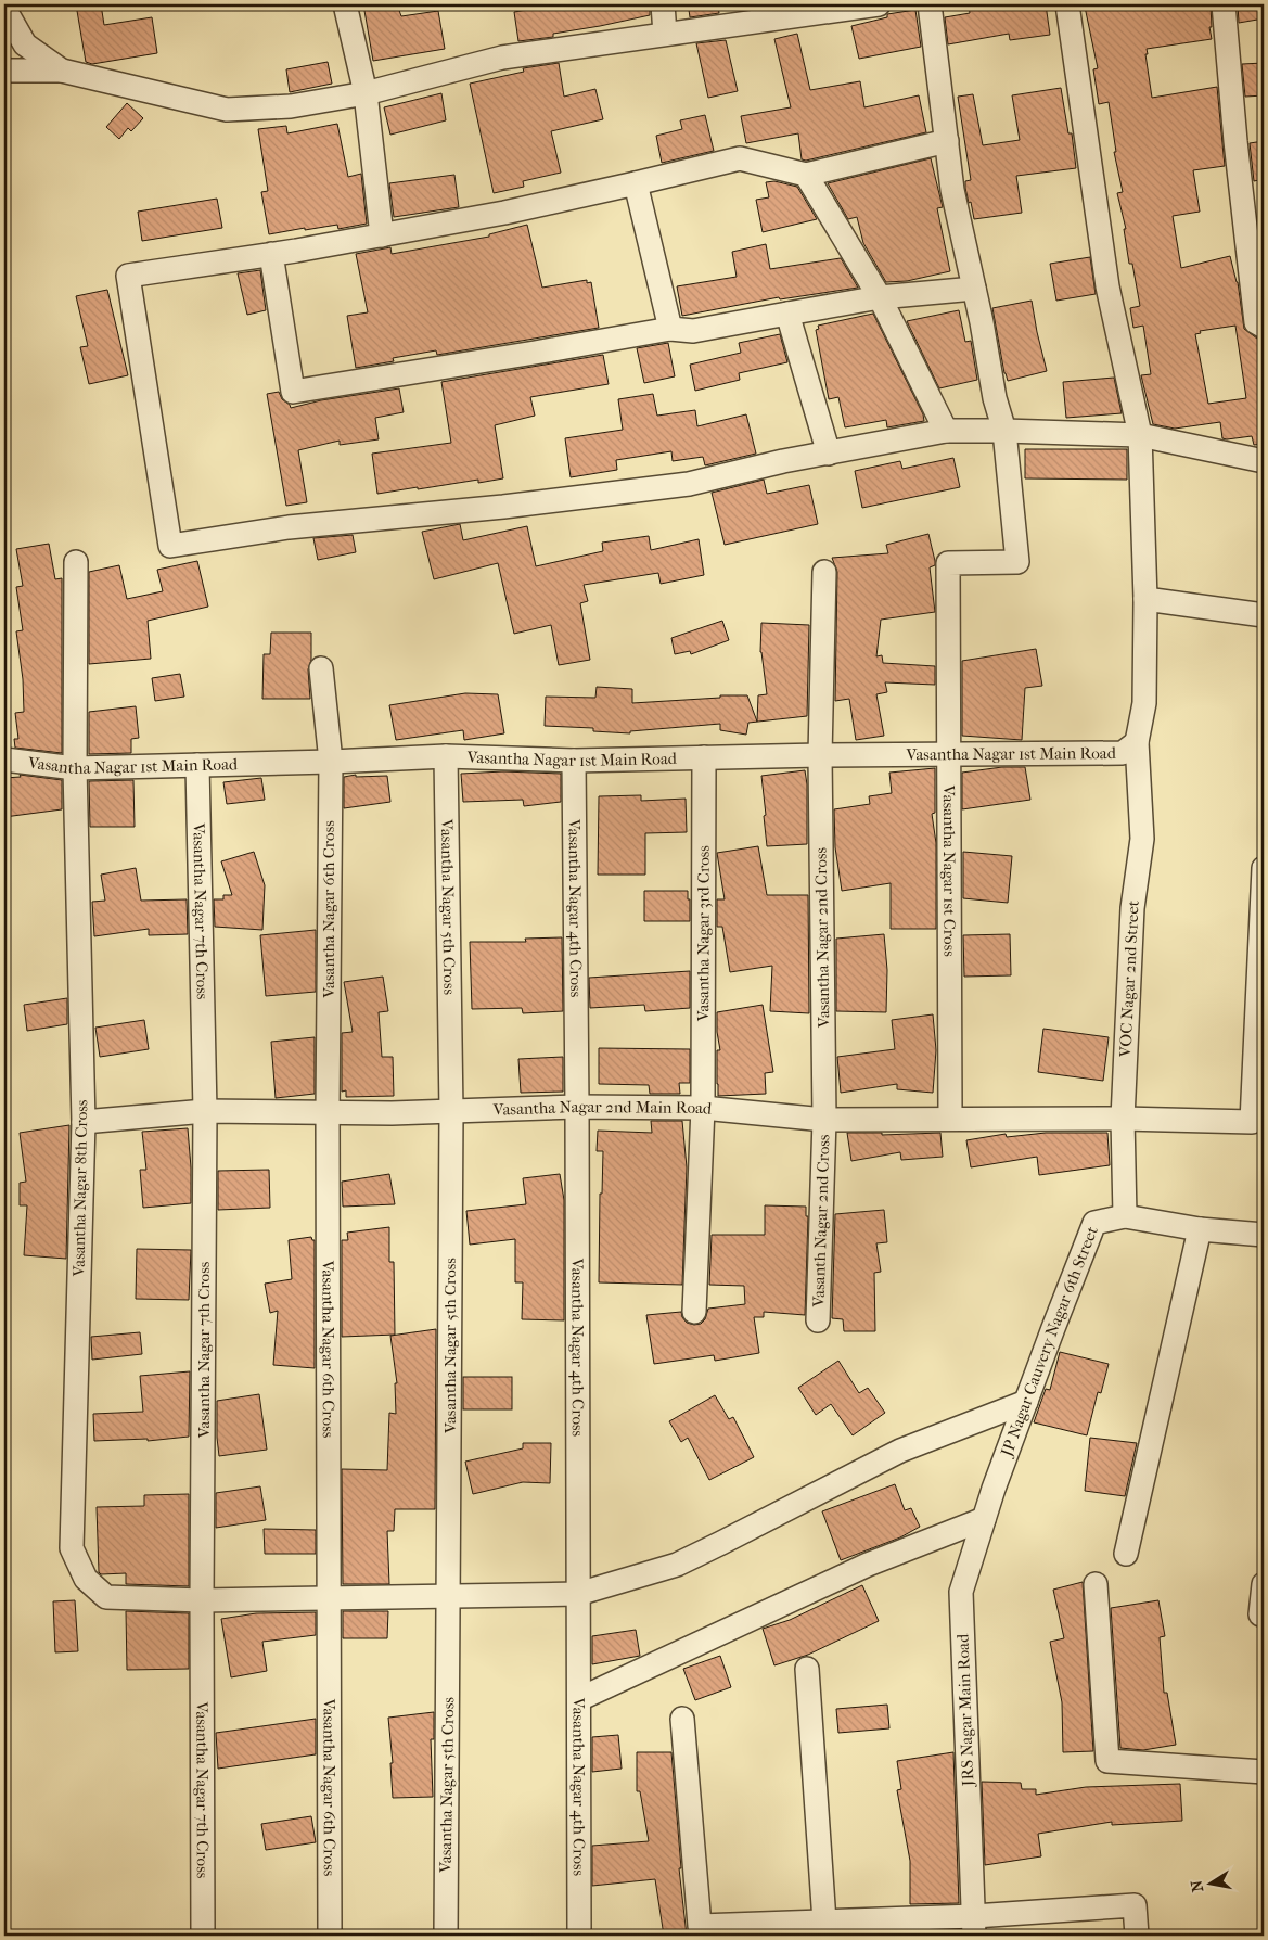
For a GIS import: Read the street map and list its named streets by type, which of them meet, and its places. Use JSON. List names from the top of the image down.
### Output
{
  "streets": {
    "street": [
      "Vasantha Nagar 1st Main Road",
      "Vasantha Nagar 1st Cross",
      "Vasantha Nagar 5th Cross",
      "Vasantha Nagar 6th Cross",
      "Vasantha Nagar 4th Cross",
      "Vasantha Nagar 7th Cross",
      "Vasantha Nagar 3rd Cross",
      "Vasantha Nagar 2nd Cross",
      "VOC Nagar 2nd Street",
      "Vasantha Nagar 2nd Main Road",
      "Vasantha Nagar 8th Cross",
      "Vasanth Nagar 2nd Cross",
      "JP Nagar Cauvery Nagar 6th Street",
      "JRS Nagar Main Road"
    ]
  },
  "crossings": [
    ["Vasantha Nagar 1st Main Road", "Vasantha Nagar 1st Cross"],
    ["Vasantha Nagar 1st Main Road", "Vasantha Nagar 5th Cross"],
    ["Vasantha Nagar 1st Main Road", "Vasantha Nagar 6th Cross"],
    ["Vasantha Nagar 1st Main Road", "Vasantha Nagar 4th Cross"],
    ["Vasantha Nagar 1st Main Road", "Vasantha Nagar 7th Cross"],
    ["Vasantha Nagar 1st Main Road", "Vasantha Nagar 3rd Cross"],
    ["Vasantha Nagar 1st Main Road", "Vasantha Nagar 2nd Cross"],
    ["Vasantha Nagar 1st Main Road", "VOC Nagar 2nd Street"],
    ["Vasantha Nagar 1st Main Road", "Vasantha Nagar 8th Cross"],
    ["Vasantha Nagar 1st Cross", "Vasantha Nagar 2nd Main Road"],
    ["Vasantha Nagar 5th Cross", "Vasantha Nagar 2nd Main Road"],
    ["Vasantha Nagar 6th Cross", "Vasantha Nagar 2nd Main Road"],
    ["Vasantha Nagar 4th Cross", "Vasantha Nagar 2nd Main Road"],
    ["Vasantha Nagar 7th Cross", "Vasantha Nagar 2nd Main Road"],
    ["Vasantha Nagar 7th Cross", "Vasantha Nagar 8th Cross"],
    ["Vasantha Nagar 3rd Cross", "Vasantha Nagar 2nd Main Road"],
    ["Vasantha Nagar 2nd Cross", "Vasantha Nagar 2nd Main Road"],
    ["Vasantha Nagar 2nd Cross", "Vasanth Nagar 2nd Cross"],
    ["VOC Nagar 2nd Street", "Vasantha Nagar 2nd Main Road"],
    ["VOC Nagar 2nd Street", "JP Nagar Cauvery Nagar 6th Street"],
    ["Vasantha Nagar 2nd Main Road", "Vasantha Nagar 8th Cross"],
    ["Vasantha Nagar 2nd Main Road", "Vasanth Nagar 2nd Cross"],
    ["JP Nagar Cauvery Nagar 6th Street", "JRS Nagar Main Road"]
  ],
  "north": "left"
}
